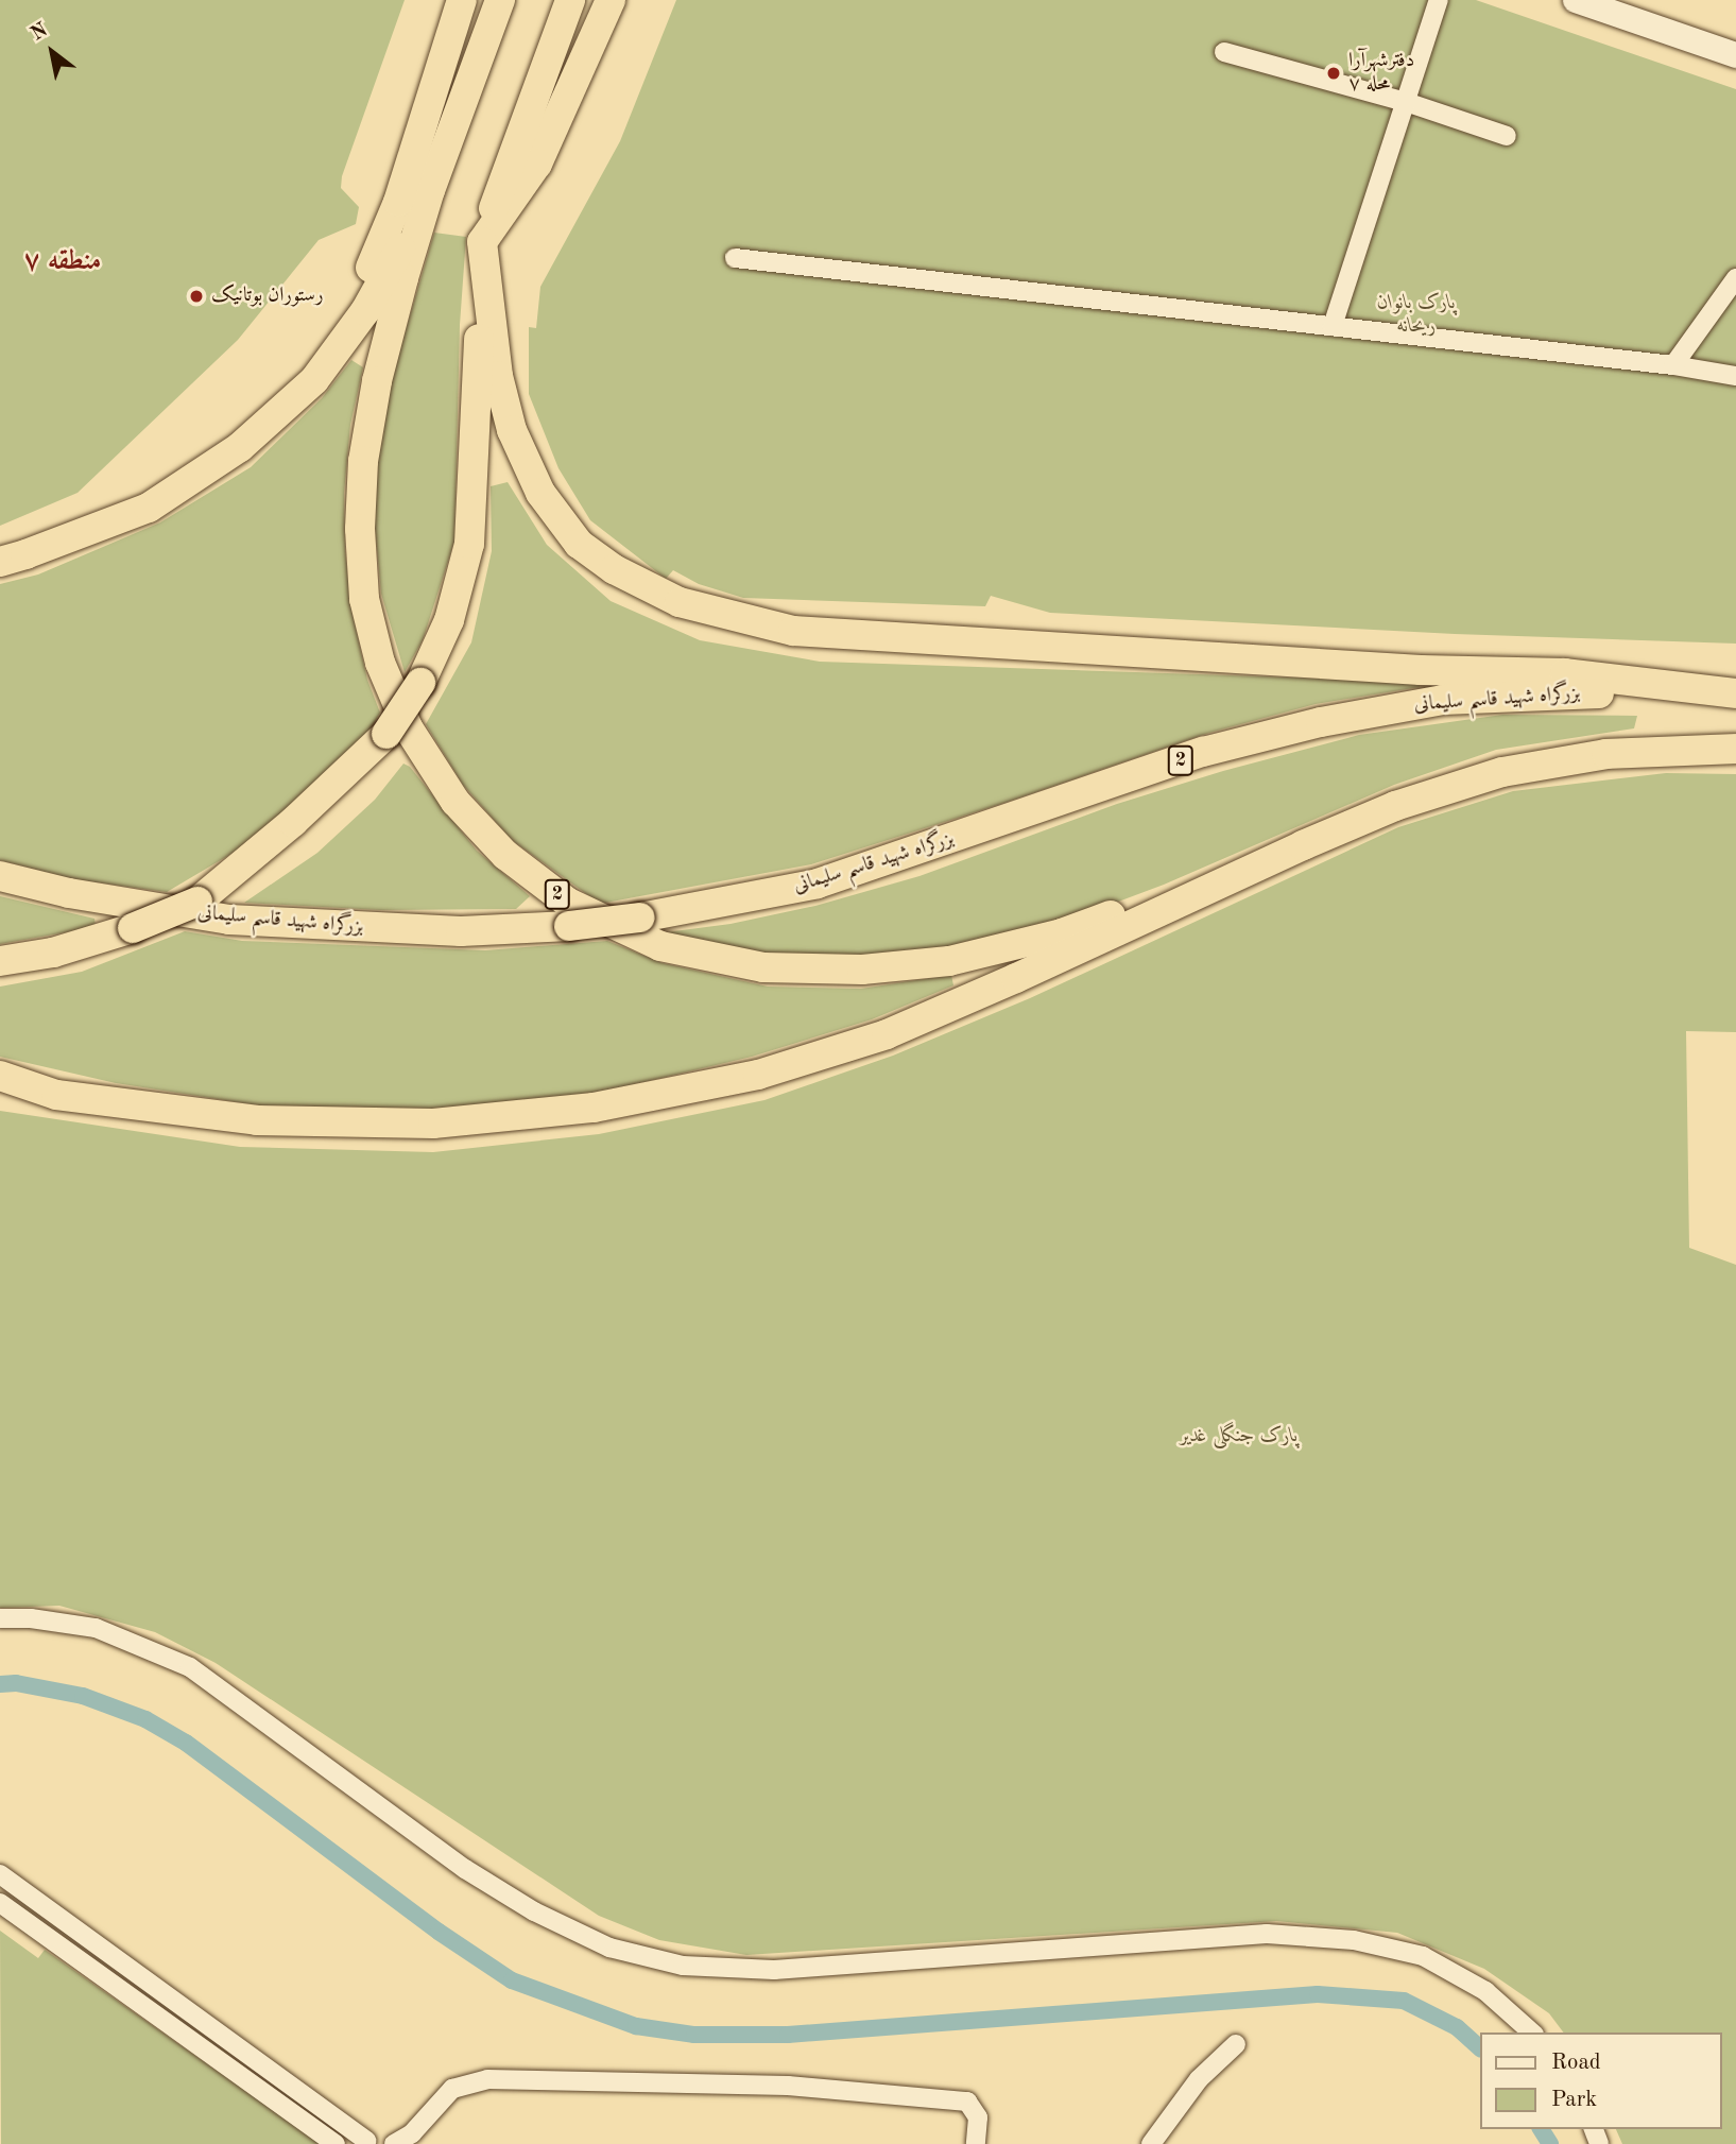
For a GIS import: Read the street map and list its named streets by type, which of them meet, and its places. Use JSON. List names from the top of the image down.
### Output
{
  "streets": {
    "highway": ["بزرگراه شهید قاسم سلیمانی", "2"]
  },
  "districts": ["منطقه ۷"],
  "parks": ["پارک بانوان ریحانه", "پارک جنگلی غدیر"],
  "places": ["دفترشهرآرا محله ۷", "رستوران بوتانیک"],
  "legend": ["Road", "Park"],
  "north": "top left"
}
